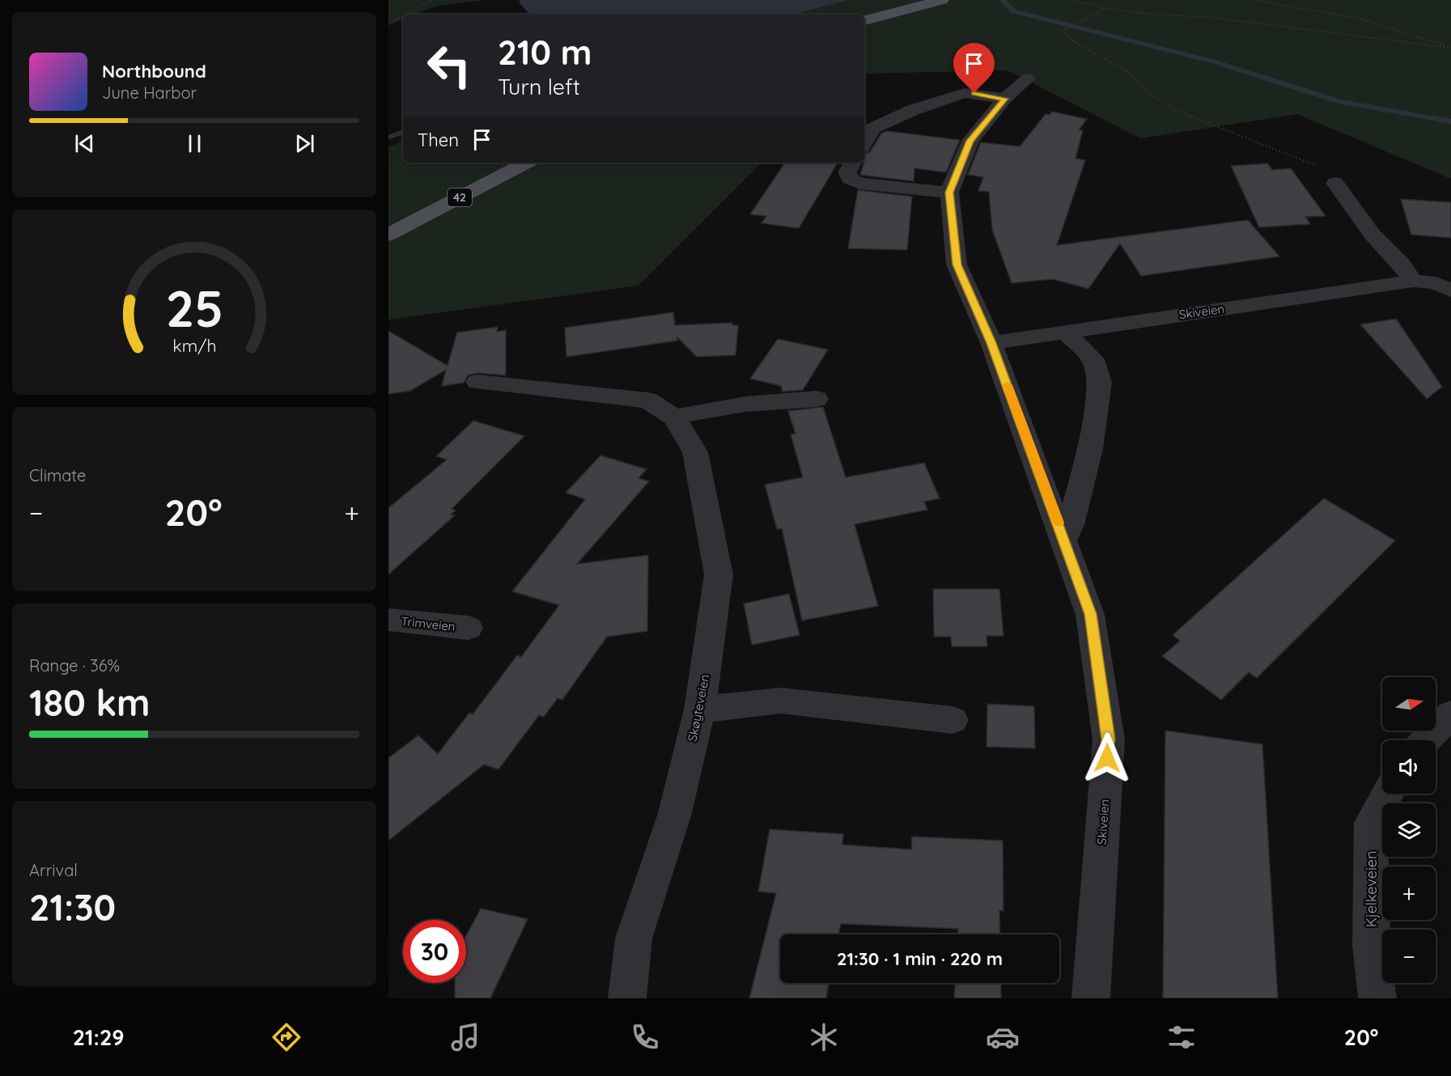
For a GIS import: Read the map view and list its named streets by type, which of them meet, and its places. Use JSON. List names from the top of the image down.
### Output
{
  "streets": {
    "main road": ["42"],
    "street": [
      "Skiveien",
      "Trimveien",
      "Skøyteveien",
      "Kjelkeveien"
    ]
  },
  "north": "right",
  "page": {
    "turn": ["210 m", "Turn left"],
    "song": ["Northbound", "June Harbor"],
    "then": "Then",
    "tile": [
      "Climate",
      ["Range · 36%", "180 km"],
      ["Arrival", "21:30"]
    ],
    "heat": ["−", "20°", "+"],
    "map_buttons": ["+", "−"],
    "limit": "30",
    "trip": "21:30 · 1 min · 220 m",
    "tabs": ["21:29", "20°"],
    "gauge": ["25", "km/h"]
  }
}
